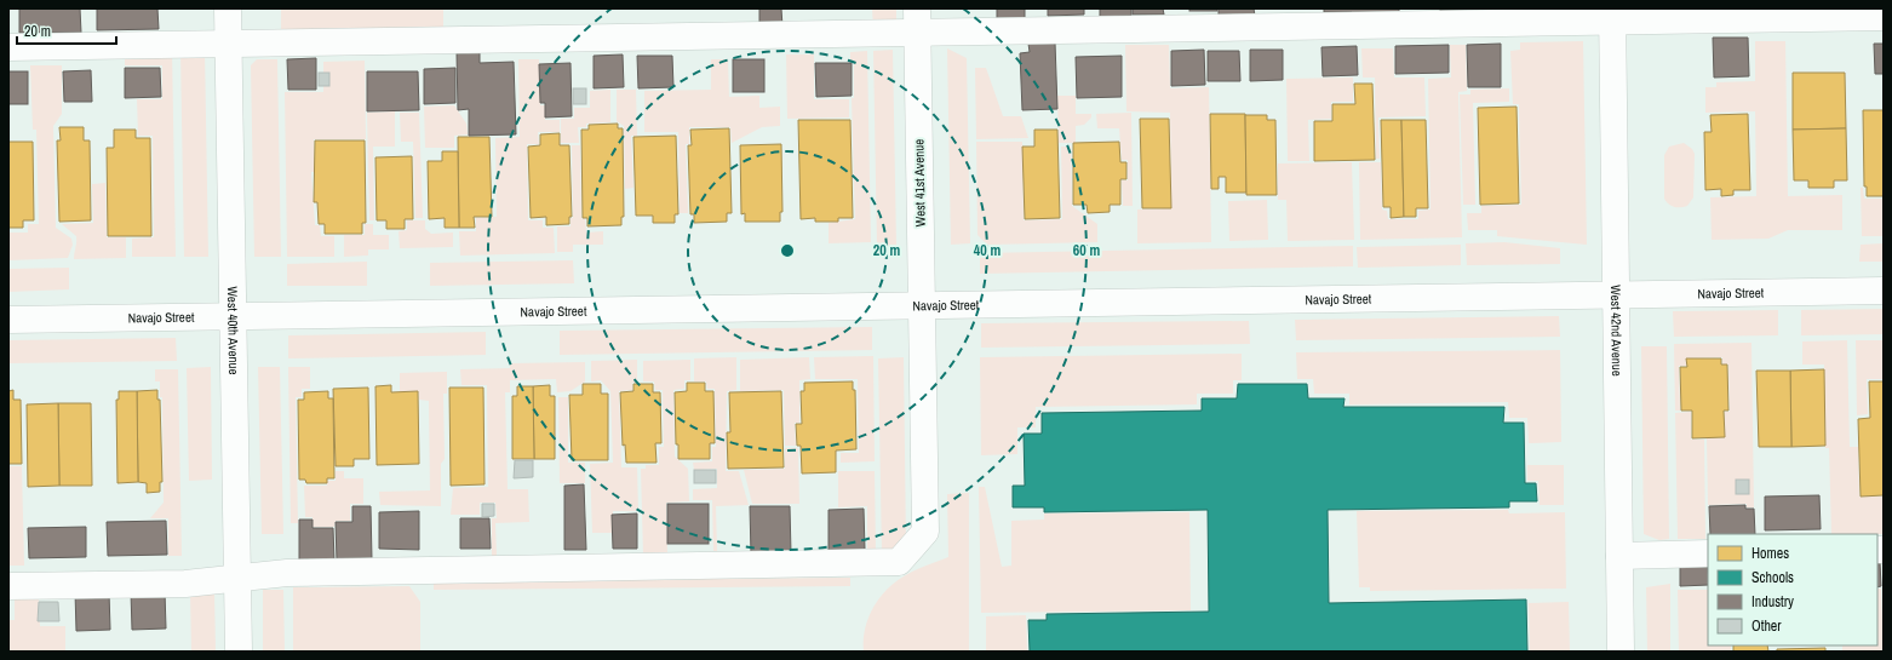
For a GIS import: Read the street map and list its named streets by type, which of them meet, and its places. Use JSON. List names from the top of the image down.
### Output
{
  "streets": {
    "street": [
      "West 41st Avenue",
      "Navajo Street",
      "West 40th Avenue",
      "West 42nd Avenue"
    ]
  },
  "crossings": [
    ["West 41st Avenue", "Navajo Street"],
    ["West 41st Avenue", "West 40th Avenue"],
    ["Navajo Street", "West 40th Avenue"],
    ["Navajo Street", "West 42nd Avenue"]
  ],
  "legend": [
    "Homes",
    "Schools",
    "Industry",
    "Other"
  ],
  "scale_bar": "20 m",
  "rings": ["20 m", "40 m", "60 m"]
}
